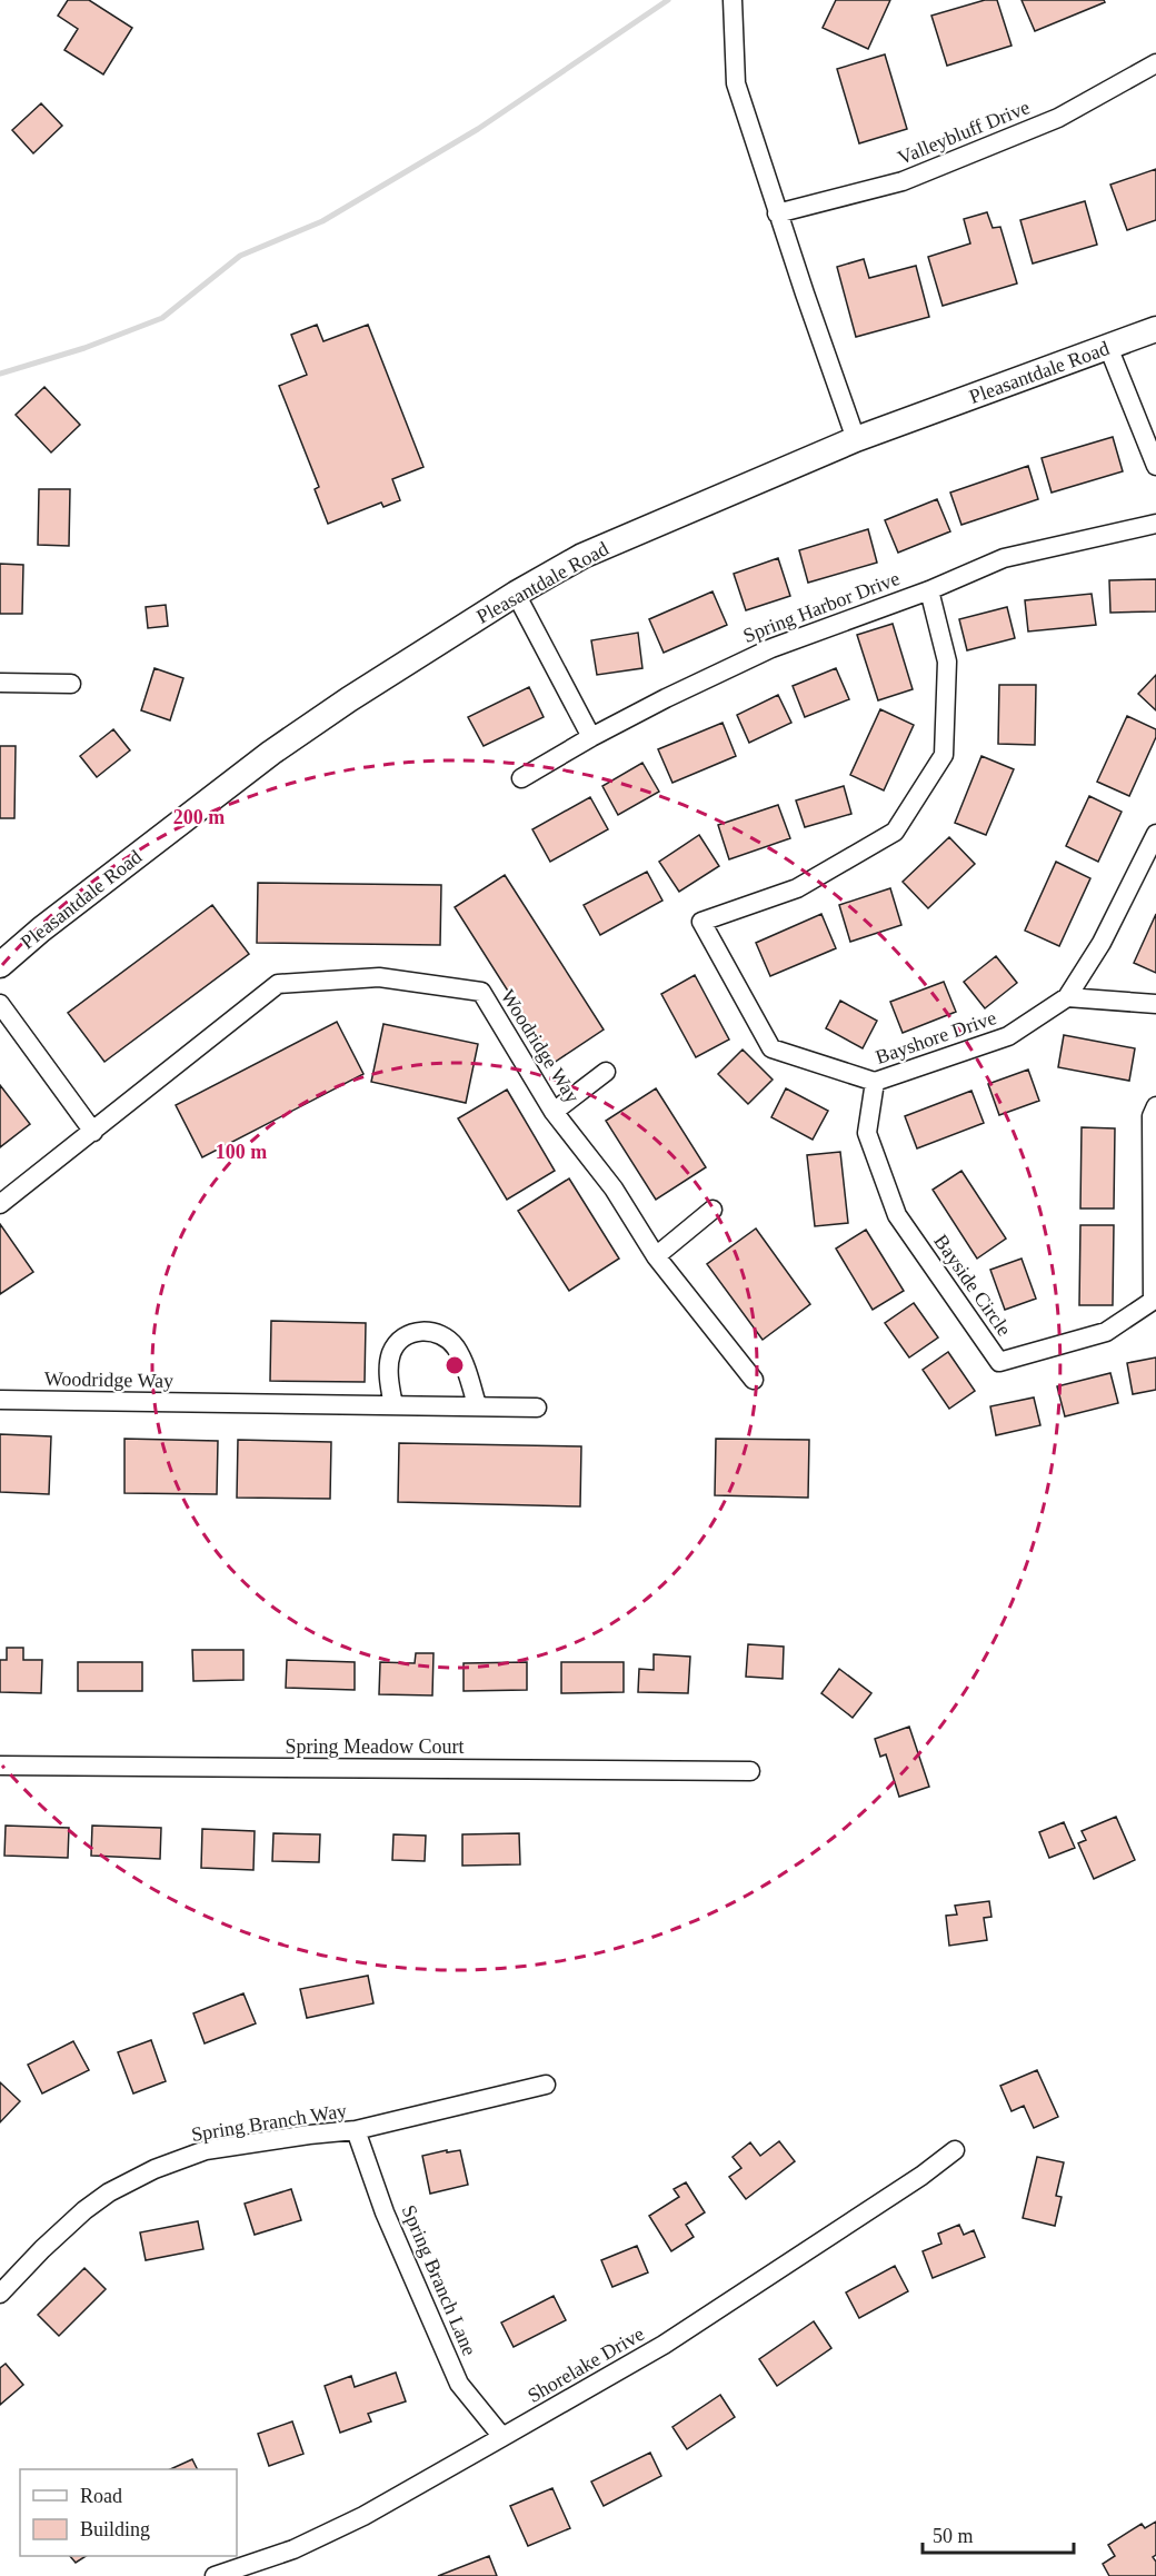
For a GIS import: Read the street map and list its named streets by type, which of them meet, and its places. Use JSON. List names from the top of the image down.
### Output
{
  "streets": {
    "main road": ["Pleasantdale Road"],
    "street": [
      "Valleybluff Drive",
      "Spring Harbor Drive",
      "Bayshore Drive",
      "Woodridge Way",
      "Bayside Circle",
      "Spring Meadow Court",
      "Spring Branch Way",
      "Spring Branch Lane",
      "Shorelake Drive"
    ]
  },
  "crossings": [
    ["Spring Harbor Drive", "Bayshore Drive"],
    ["Bayshore Drive", "Bayside Circle"],
    ["Spring Branch Way", "Spring Branch Lane"],
    ["Spring Branch Lane", "Shorelake Drive"]
  ],
  "legend": ["Road", "Building"],
  "scale_bar": "50 m",
  "rings": ["200 m", "100 m"]
}
